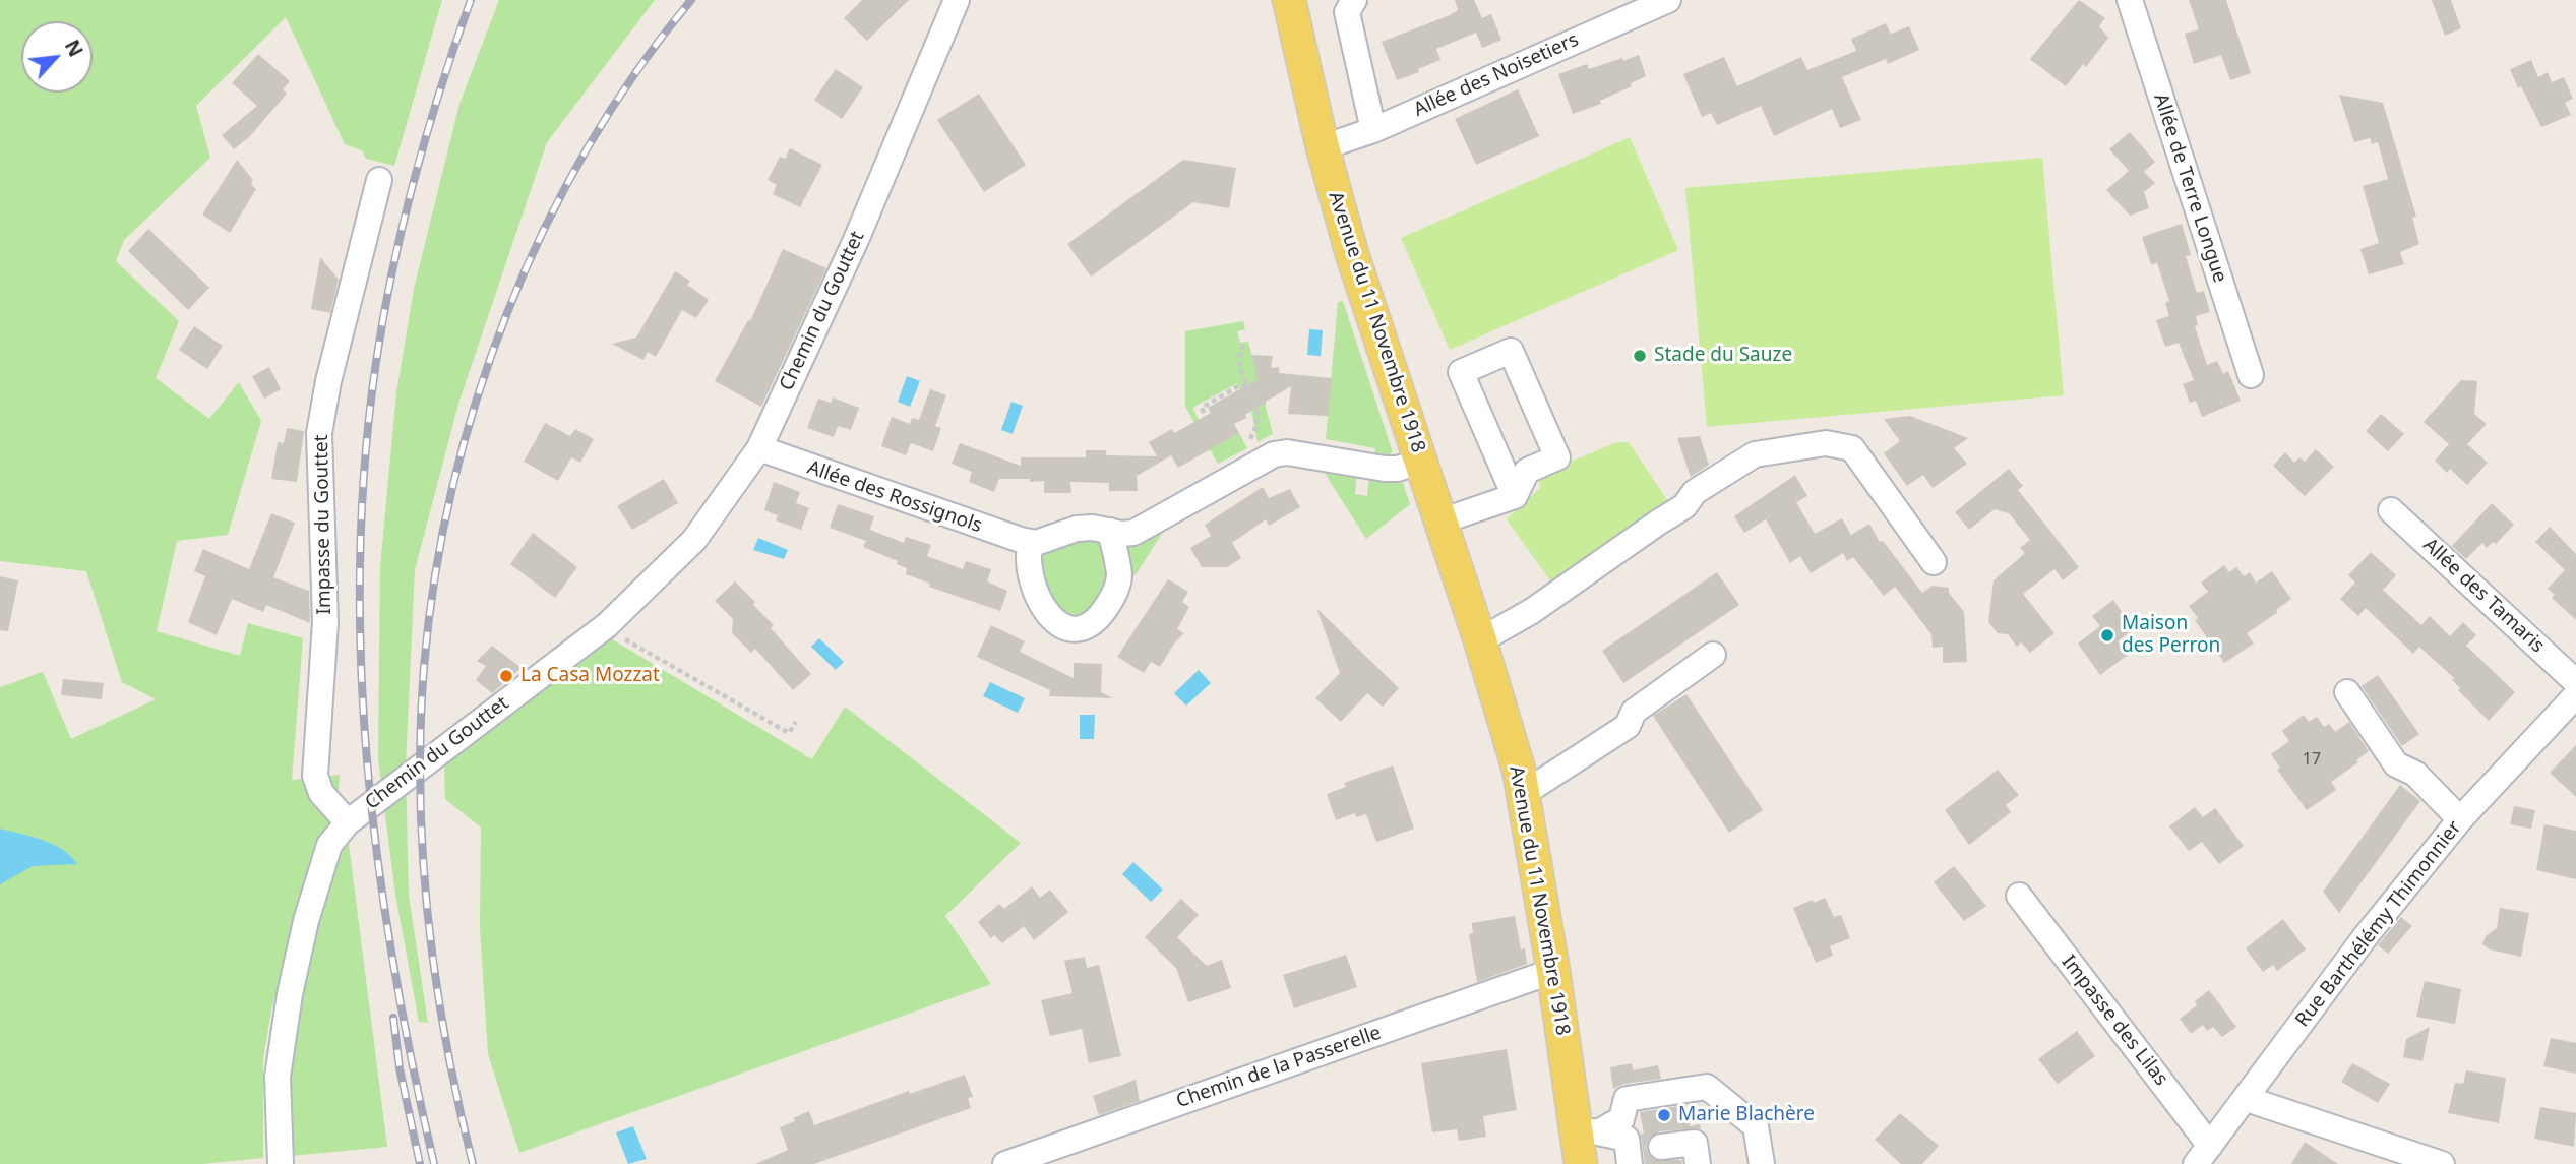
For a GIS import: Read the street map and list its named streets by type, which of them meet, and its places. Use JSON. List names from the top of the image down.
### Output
{
  "streets": {
    "main road": ["Avenue du 11 Novembre 1918"],
    "street": [
      "Allée des Noisetiers",
      "Allée de Terre Longue",
      "Chemin du Gouttet",
      "Allée des Rossignols",
      "Impasse du Gouttet",
      "Allée des Tamaris",
      "Rue Barthélémy Thimonnier",
      "Impasse des Lilas",
      "Chemin de la Passerelle"
    ]
  },
  "crossings": [
    ["Allée des Noisetiers", "Avenue du 11 Novembre 1918"],
    ["Chemin du Gouttet", "Allée des Rossignols"],
    ["Chemin du Gouttet", "Impasse du Gouttet"],
    ["Avenue du 11 Novembre 1918", "Chemin de la Passerelle"],
    ["Rue Barthélémy Thimonnier", "Impasse des Lilas"]
  ],
  "places": [
    "Stade du Sauze",
    "Maison des Perron",
    "La Casa Mozzat",
    "Marie Blachère"
  ],
  "house_numbers": ["17"],
  "north": "top right"
}
